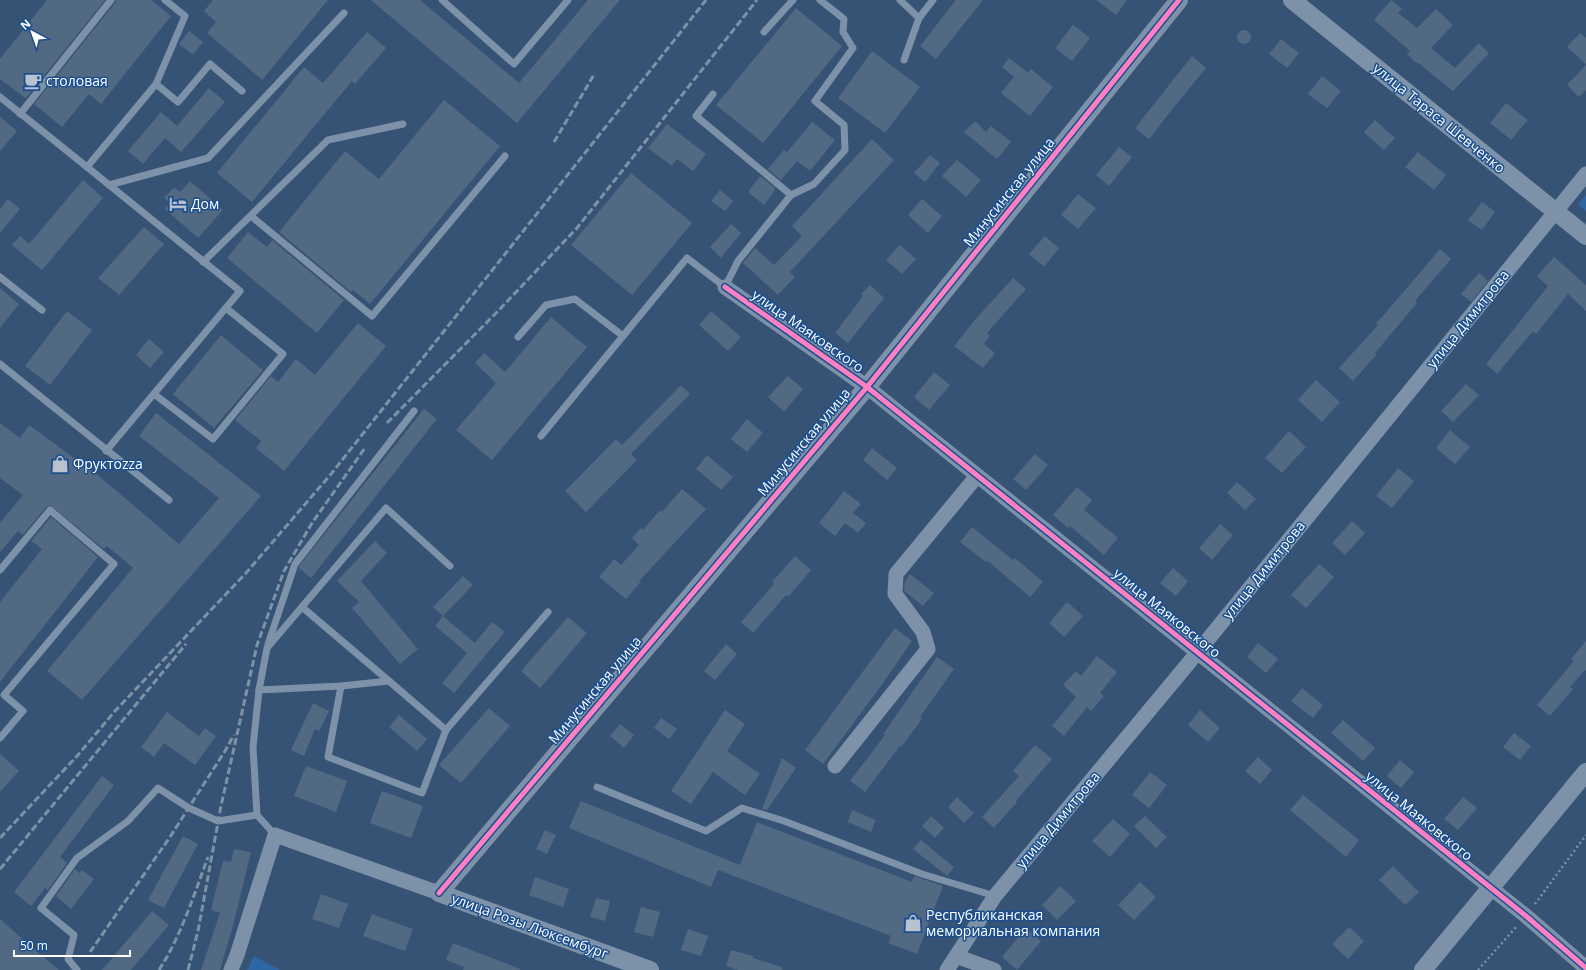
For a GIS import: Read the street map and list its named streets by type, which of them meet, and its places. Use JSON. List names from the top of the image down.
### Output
{
  "streets": {
    "street": [
      "улица Тараса Шевченко",
      "Минусинская улица",
      "улица Димитрова",
      "улица Маяковского",
      "улица Розы Люксембург"
    ]
  },
  "crossings": [
    ["улица Тараса Шевченко", "улица Димитрова"],
    ["Минусинская улица", "улица Маяковского"],
    ["Минусинская улица", "улица Розы Люксембург"],
    ["улица Димитрова", "улица Маяковского"]
  ],
  "places": {
    "cafe": ["столовая"],
    "hotel": ["Дом"],
    "shop": ["Фруктоzzа", "Республиканская мемориальная компания"]
  },
  "scale_bar": "50 m",
  "north": "top left"
}
